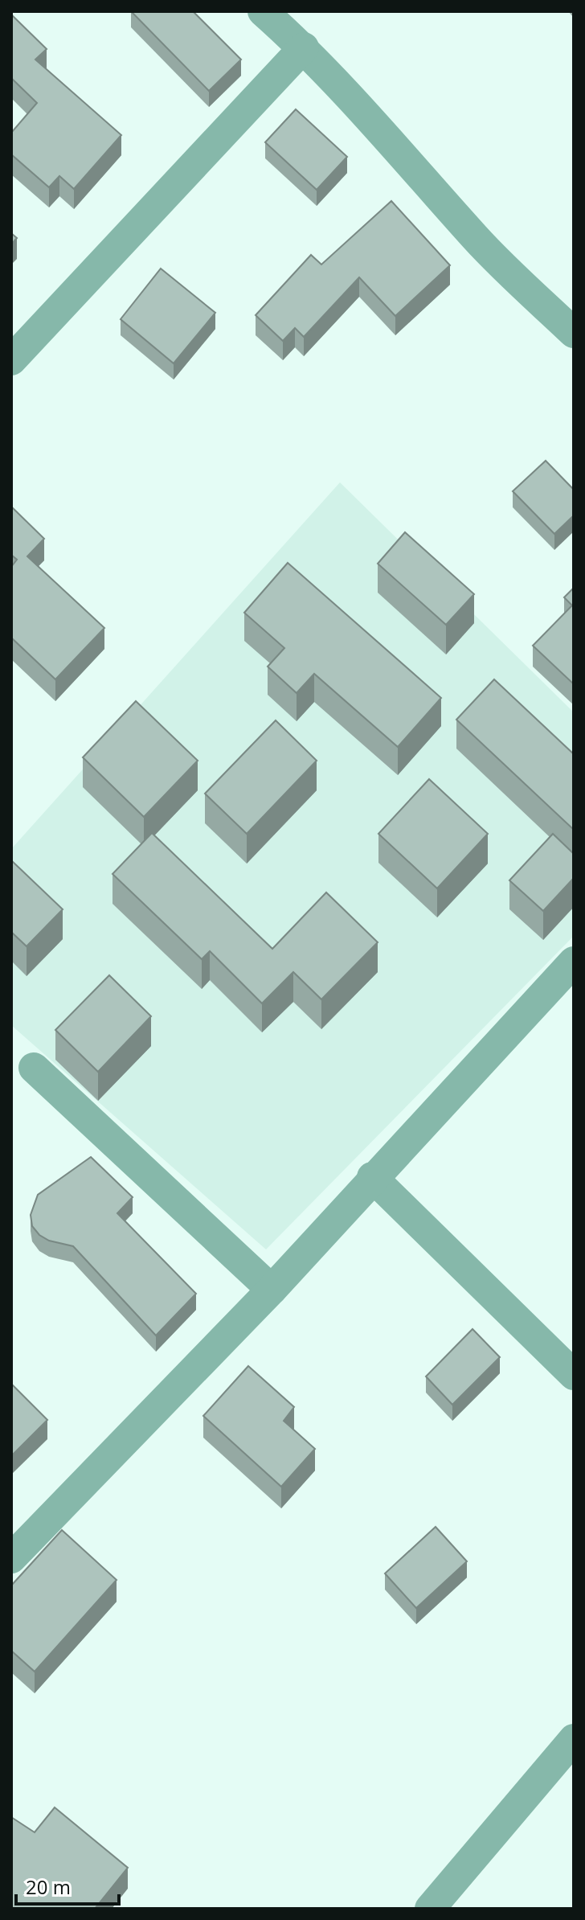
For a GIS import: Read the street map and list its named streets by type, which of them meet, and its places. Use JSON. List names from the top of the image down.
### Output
{
  "scale_bar": "20 m"
}
